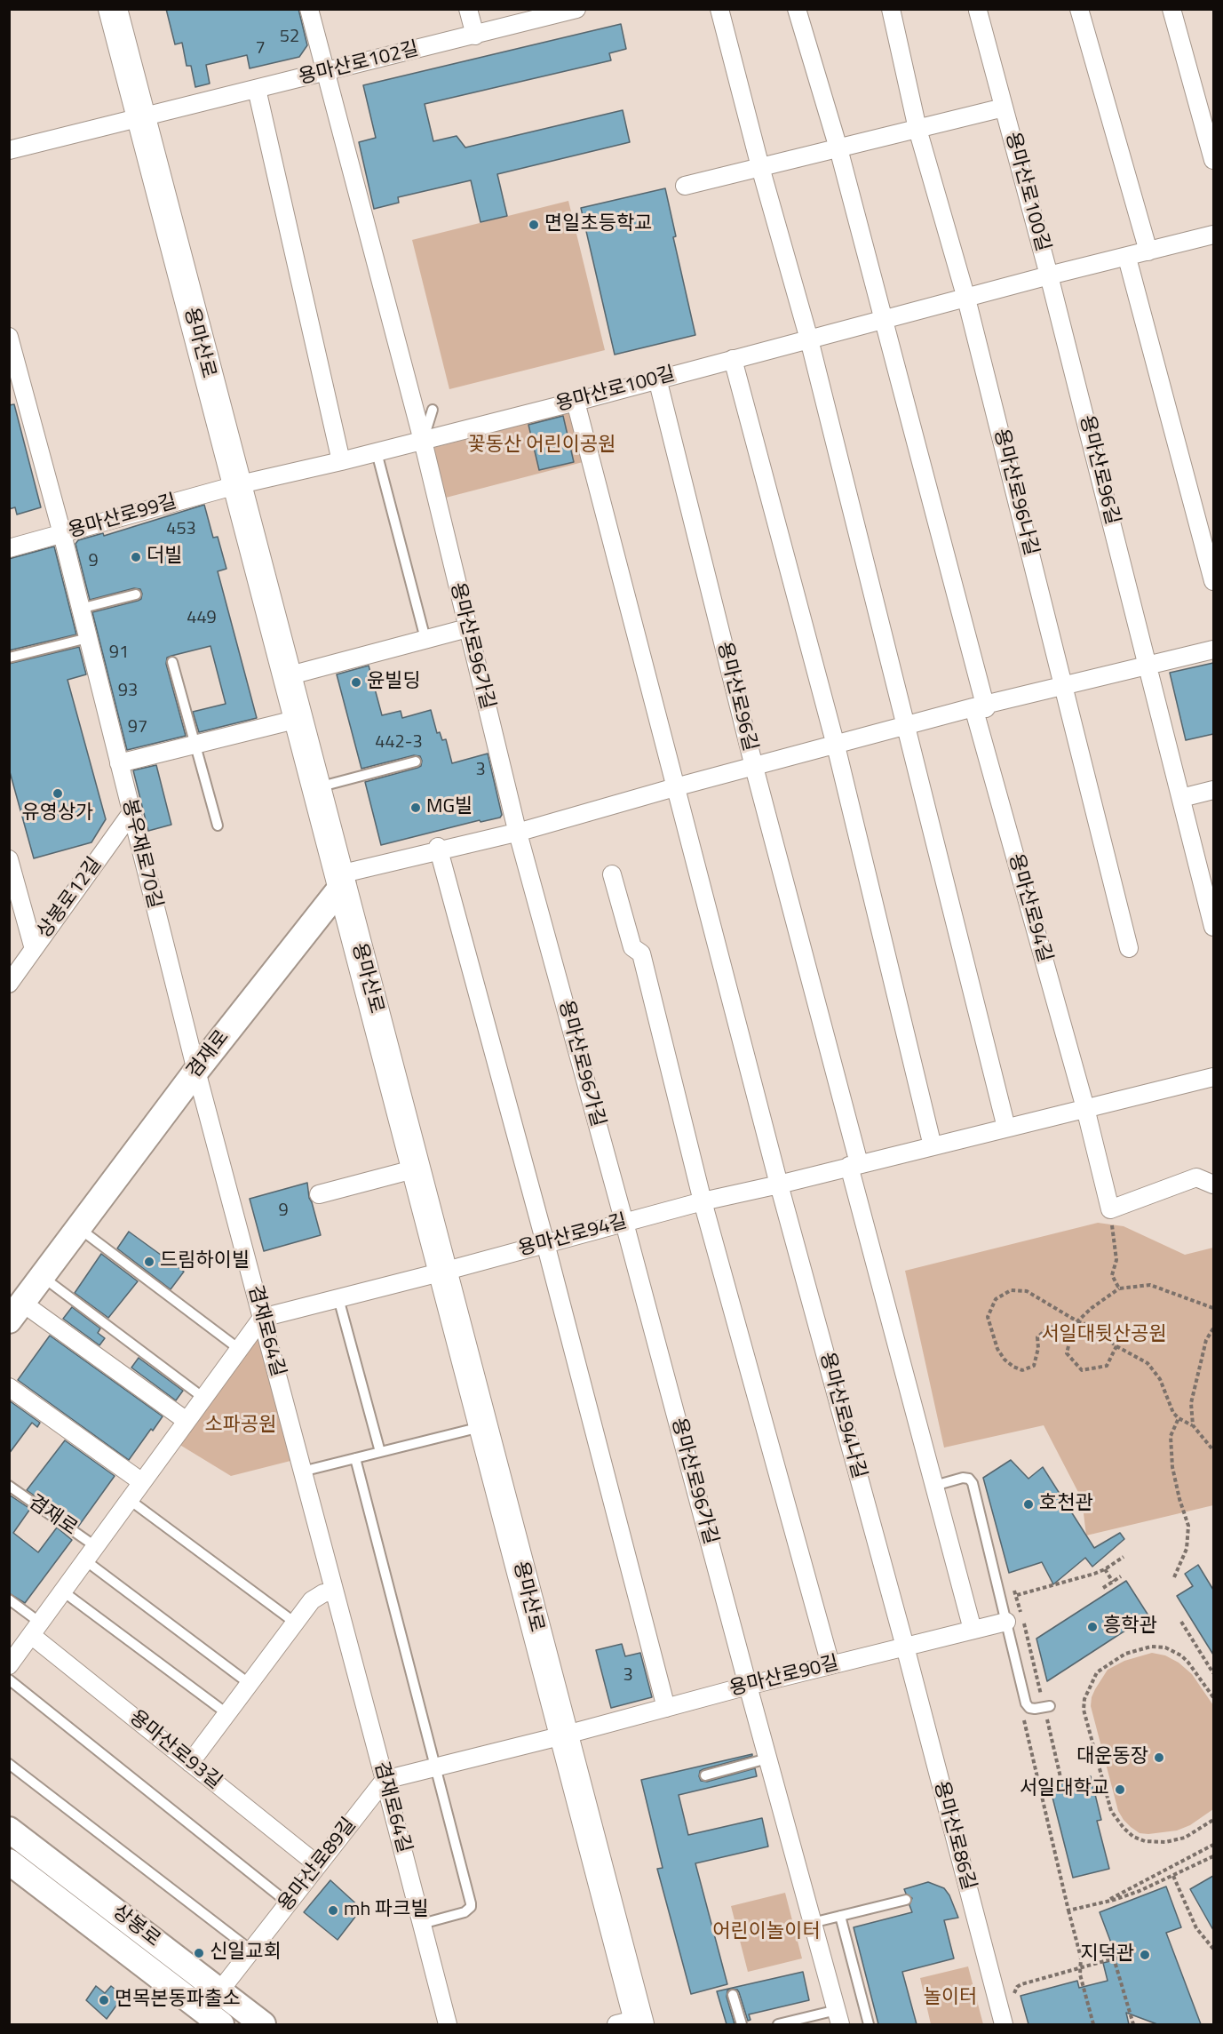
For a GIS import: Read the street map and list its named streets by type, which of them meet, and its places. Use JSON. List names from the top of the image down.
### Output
{
  "streets": {
    "main road": ["용마산로", "겸재로", "상봉로"],
    "street": [
      "용마산로102길",
      "용마산로100길",
      "용마산로96길",
      "용마산로96나길",
      "용마산로99길",
      "용마산로96가길",
      "봉우재로70길",
      "상봉로12길",
      "용마산로94길",
      "겸재로64길",
      "용마산로94나길",
      "용마산로90길",
      "용마산로93길",
      "용마산로86길",
      "용마산로89길"
    ]
  },
  "crossings": [
    ["용마산로102길", "용마산로"],
    ["용마산로100길", "용마산로"],
    ["용마산로100길", "용마산로96길"],
    ["용마산로100길", "용마산로96나길"],
    ["용마산로100길", "용마산로99길"],
    ["용마산로100길", "용마산로96가길"],
    ["용마산로100길", "용마산로94길"],
    ["용마산로", "용마산로96길"],
    ["용마산로", "용마산로99길"],
    ["용마산로", "용마산로94길"],
    ["용마산로", "겸재로"],
    ["용마산로", "용마산로90길"],
    ["용마산로96길", "용마산로96나길"],
    ["용마산로96길", "용마산로96가길"],
    ["용마산로96길", "용마산로94길"],
    ["용마산로96길", "겸재로"],
    ["용마산로99길", "봉우재로70길"],
    ["용마산로96가길", "용마산로94길"],
    ["용마산로96가길", "용마산로90길"],
    ["봉우재로70길", "상봉로12길"],
    ["봉우재로70길", "겸재로"],
    ["봉우재로70길", "겸재로64길"],
    ["용마산로94길", "용마산로94나길"],
    ["겸재로", "겸재로64길"],
    ["겸재로64길", "용마산로89길"],
    ["용마산로94나길", "용마산로90길"],
    ["용마산로94나길", "용마산로86길"],
    ["용마산로90길", "용마산로86길"],
    ["용마산로93길", "용마산로89길"],
    ["용마산로89길", "상봉로"]
  ],
  "parks": [
    "꽃동산 어린이공원",
    "서일대뒷산공원",
    "소파공원",
    "어린이놀이터",
    "놀이터"
  ],
  "places": [
    "면일초등학교",
    "더빌",
    "윤빌딩",
    "유영상가",
    "MG빌",
    "드림하이빌",
    "호천관",
    "흥학관",
    "대운동장",
    "서일대학교",
    "mh 파크빌",
    "신일교회",
    "지덕관",
    "면목본동파출소"
  ],
  "house_numbers": [
    "52",
    "7",
    "453",
    "9",
    "449",
    "91",
    "93",
    "97",
    "442-3",
    "3",
    "9",
    "3"
  ]
}
